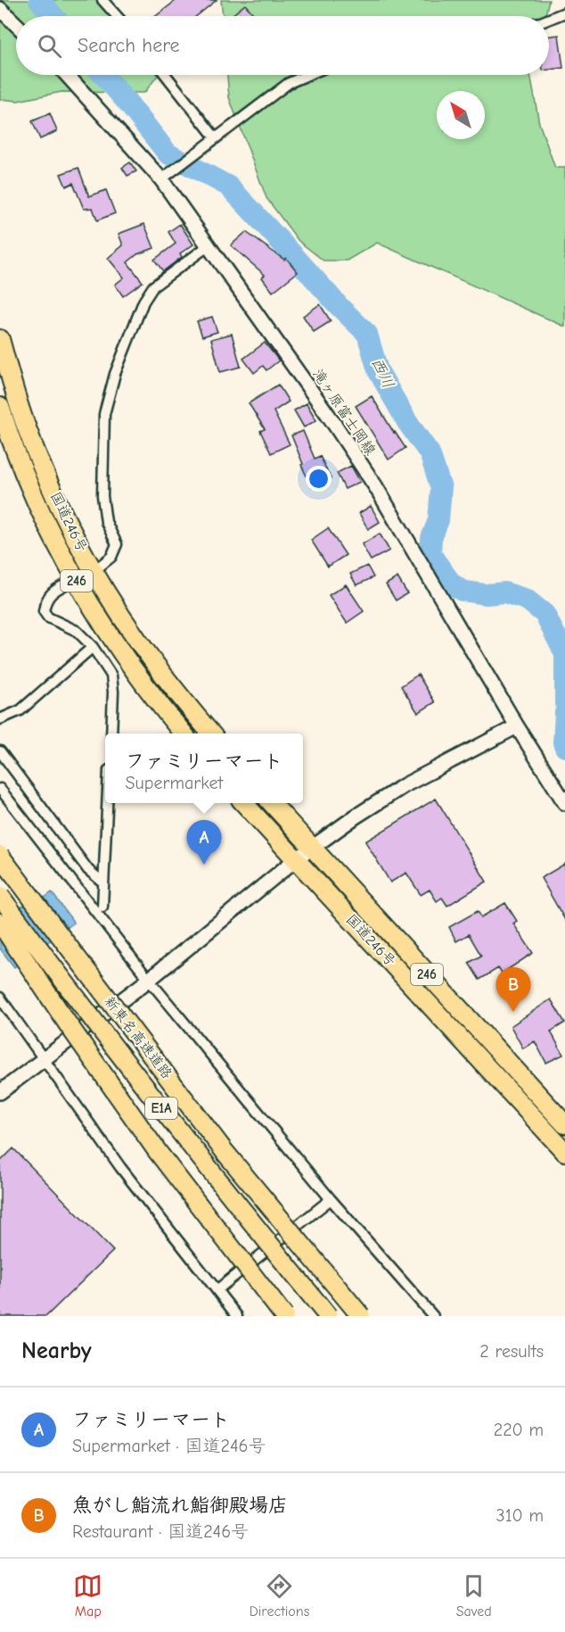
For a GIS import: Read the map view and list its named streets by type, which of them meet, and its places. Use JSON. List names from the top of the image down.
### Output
{
  "streets": {
    "highway": [
      "国道246号",
      "246",
      "新東名高速道路",
      "E1A"
    ],
    "main road": ["滝ヶ原富士岡線"]
  },
  "water": ["西川"],
  "north": "top left",
  "page": {
    "search": "Search here",
    "popup": ["ファミリーマート", "Supermarket"],
    "pins": ["A", "B"],
    "heading": ["Nearby", "2 results"],
    "list": [
      {
        "mark": "A",
        "name": "ファミリーマート",
        "note": "Supermarket · 国道246号",
        "value": "220 m"
      },
      {
        "mark": "B",
        "name": "魚がし鮨流れ鮨御殿場店",
        "note": "Restaurant · 国道246号",
        "value": "310 m"
      }
    ],
    "nav": ["Map", "Directions", "Saved"]
  }
}
